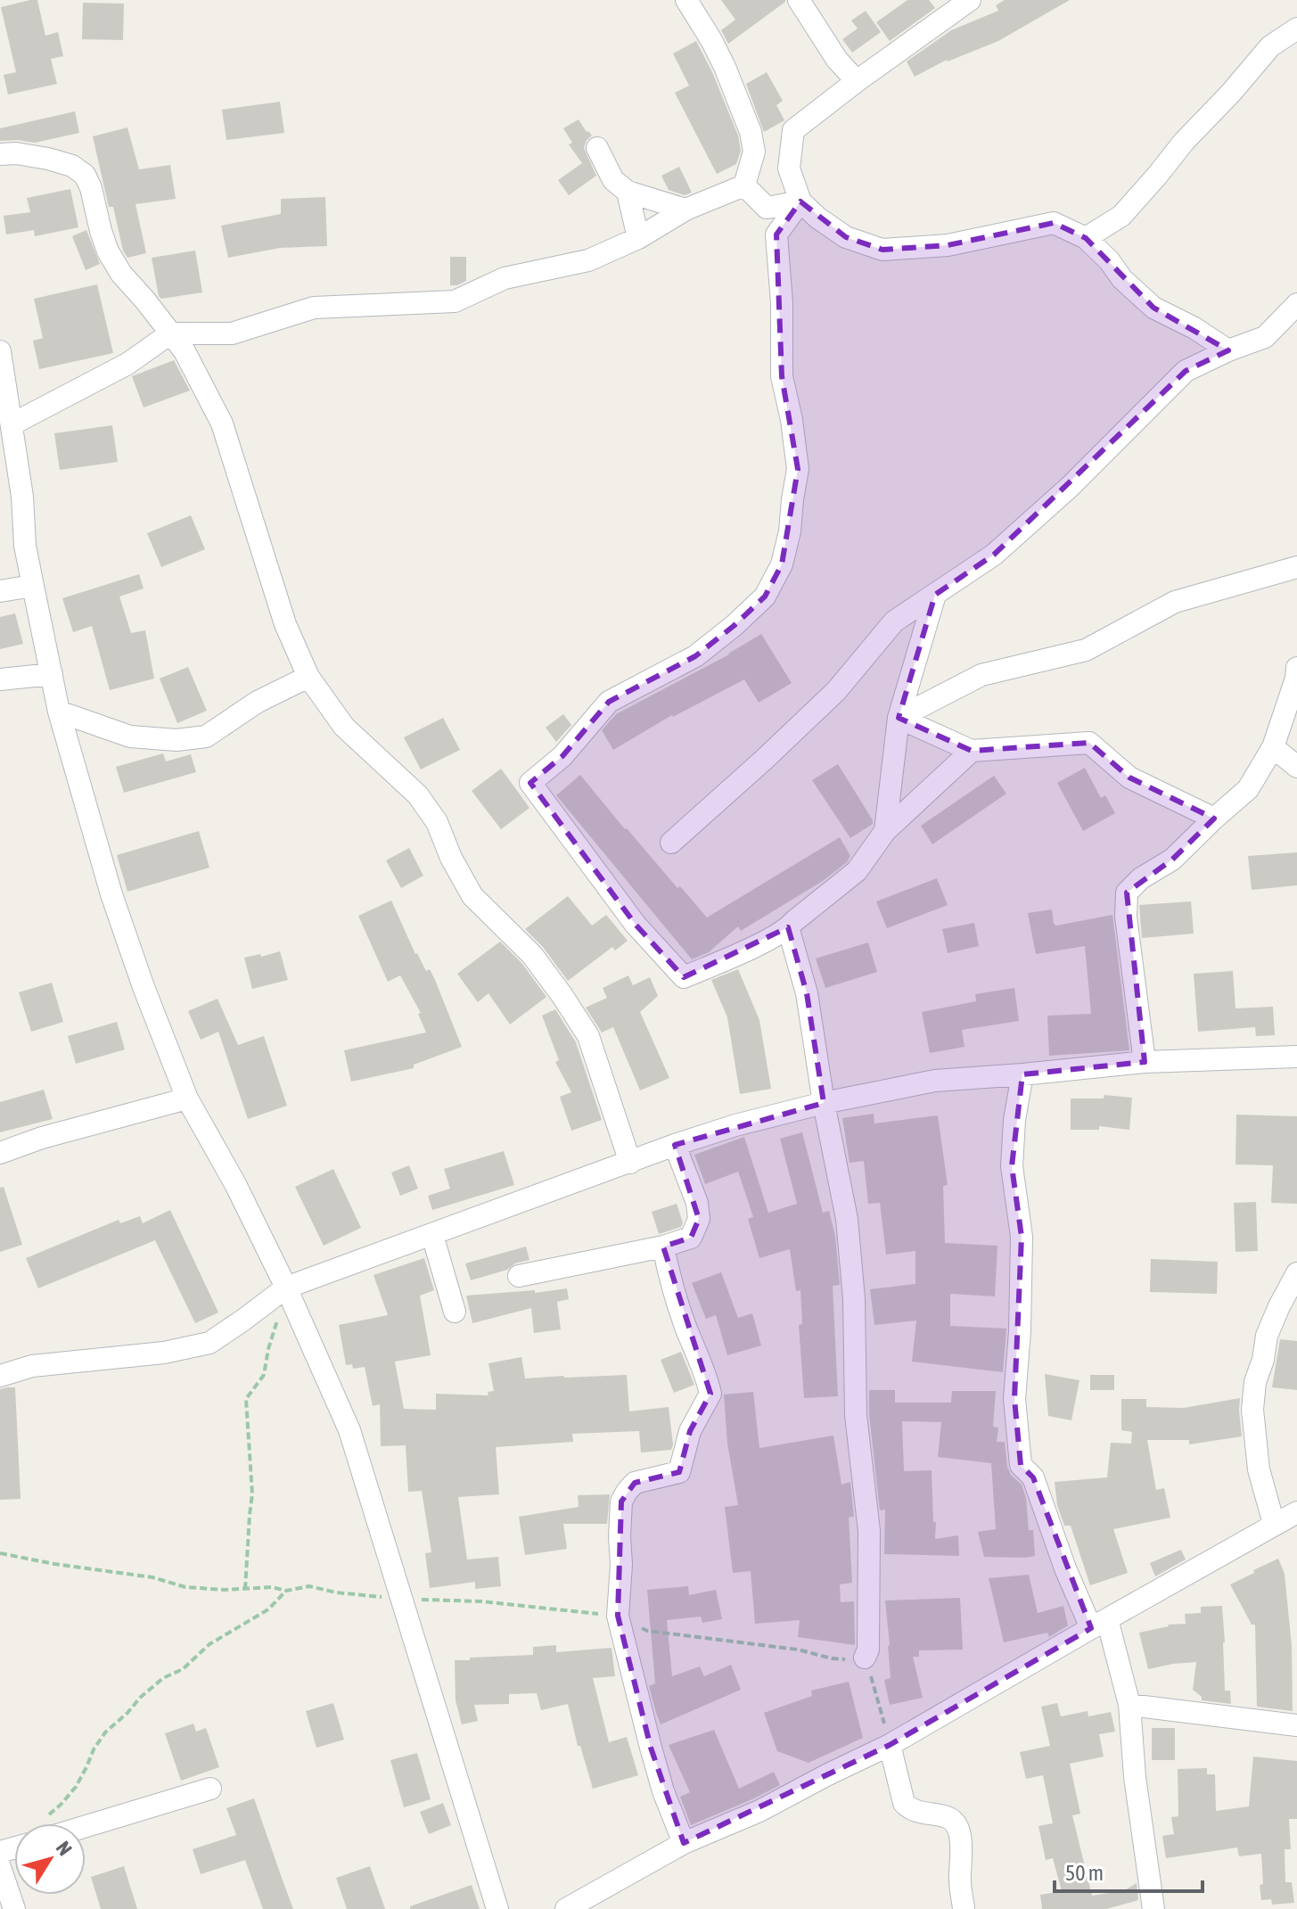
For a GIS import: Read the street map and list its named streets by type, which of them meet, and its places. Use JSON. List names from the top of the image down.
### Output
{
  "scale_bar": "50 m",
  "north": "top right"
}
